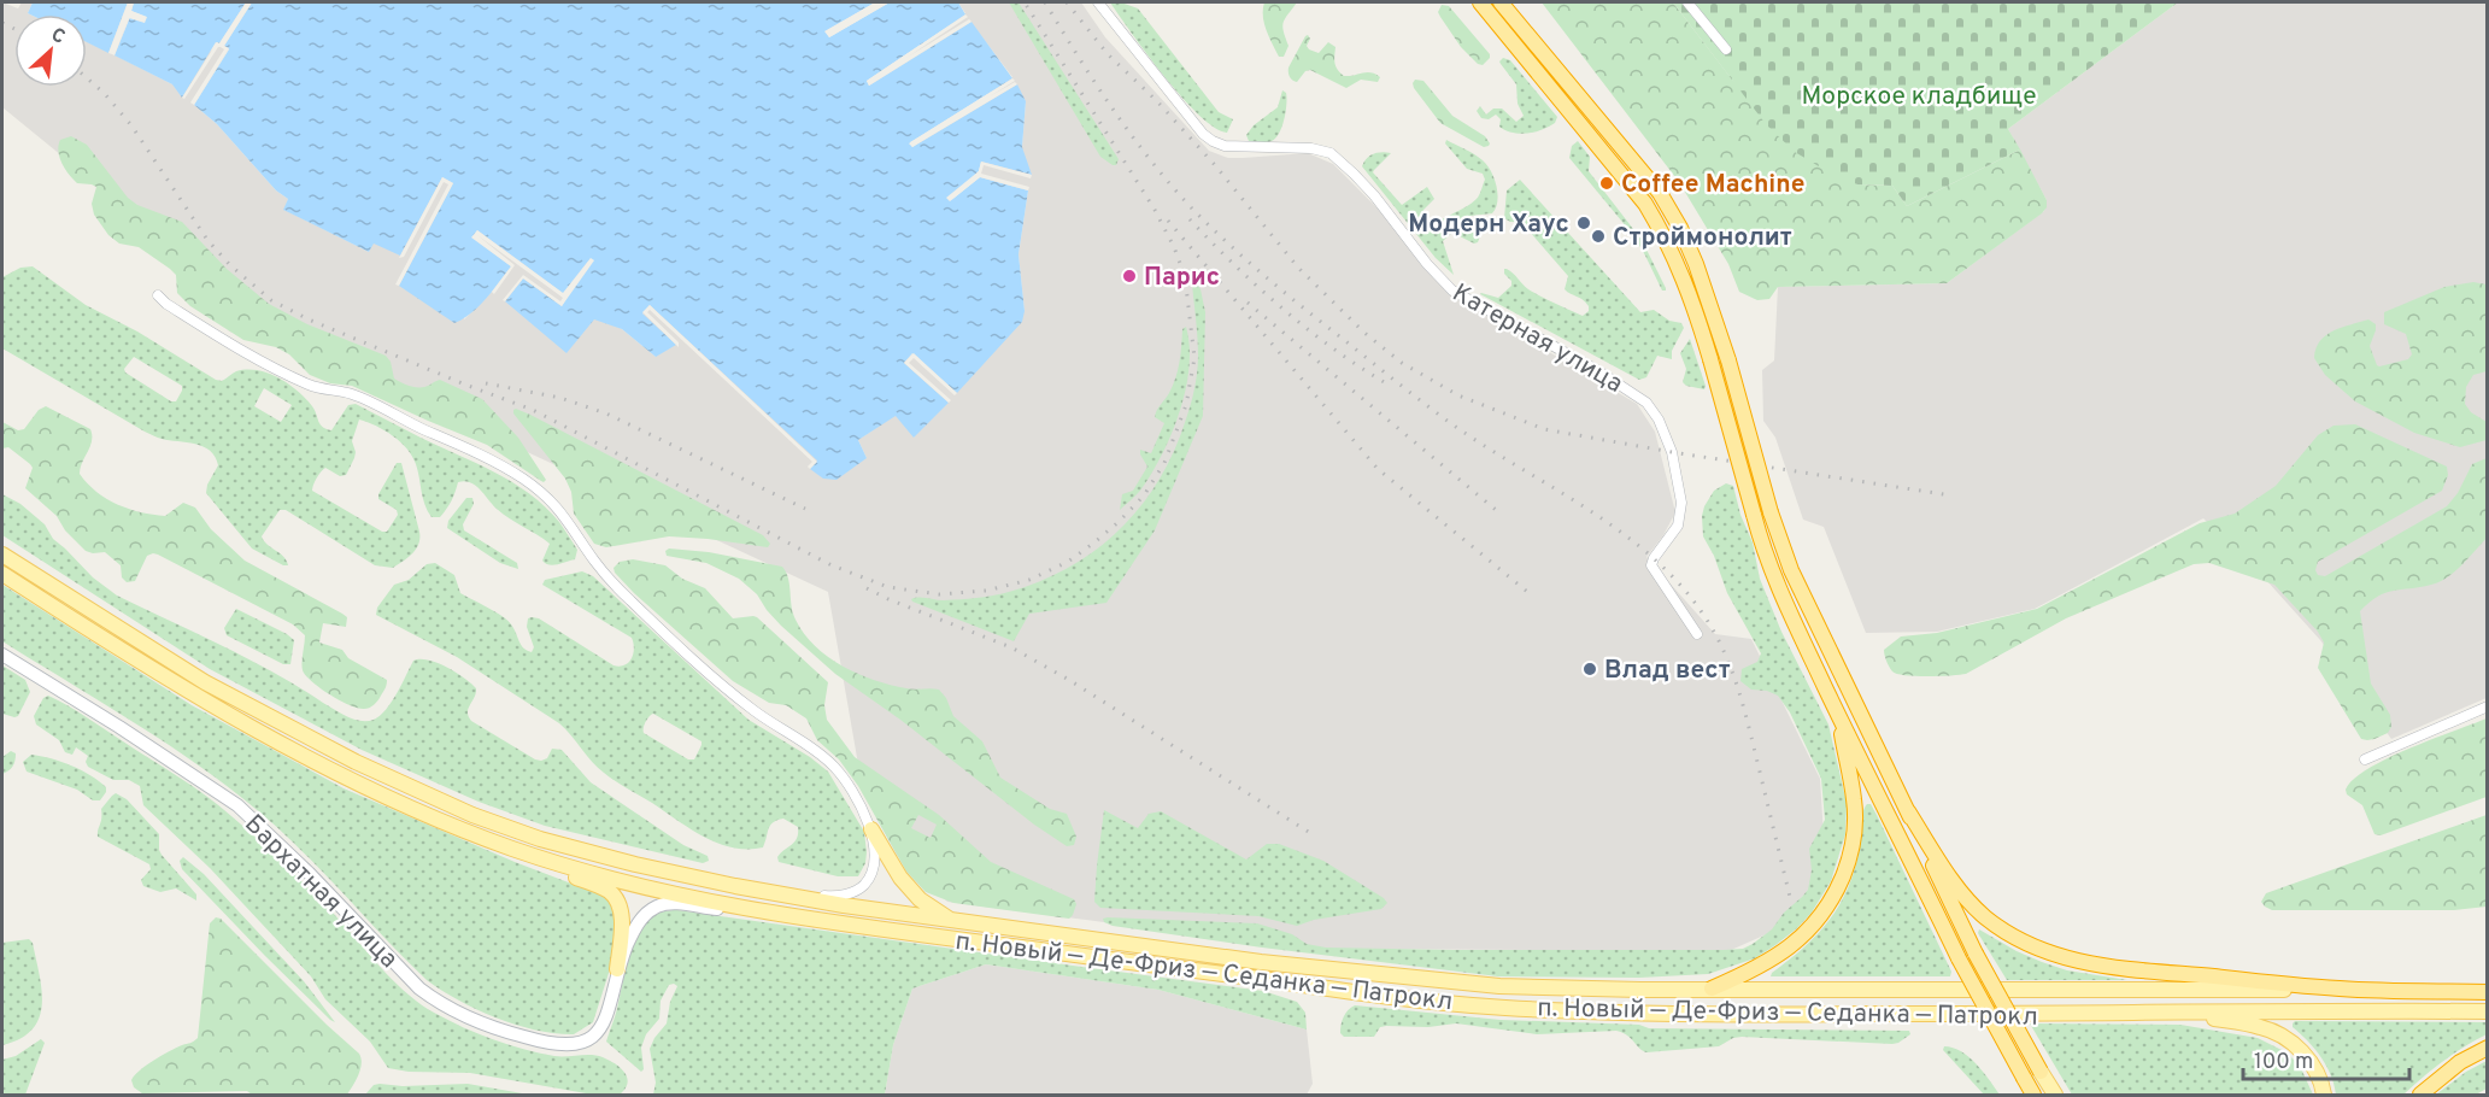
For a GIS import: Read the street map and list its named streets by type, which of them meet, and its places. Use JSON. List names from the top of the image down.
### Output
{
  "streets": {
    "highway": ["п. Новый — Де-Фриз — Седанка — Патрокл"],
    "main road": ["Бархатная улица"],
    "street": ["Катерная улица"]
  },
  "crossings": [
    ["Бархатная улица", "п. Новый — Де-Фриз — Седанка — Патрокл"]
  ],
  "parks": ["Морское кладбище"],
  "places": [
    "Coffee Machine",
    "Модерн Хаус",
    "Строймонолит",
    "Парис",
    "Влад вест"
  ],
  "scale_bar": "100 m",
  "north": "top right"
}
